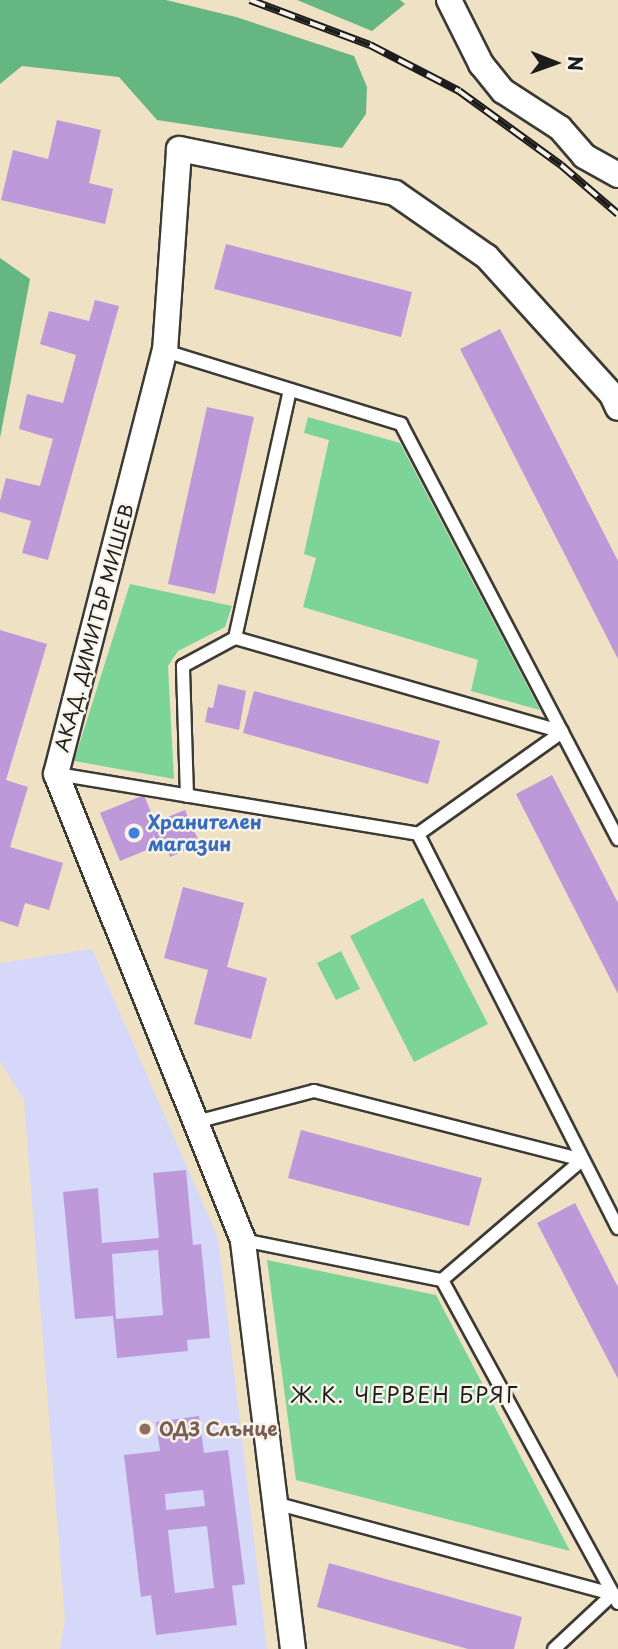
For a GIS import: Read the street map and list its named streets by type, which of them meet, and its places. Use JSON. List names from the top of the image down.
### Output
{
  "streets": {
    "street": ["АКАД. ДИМИТЪР МИШЕВ"]
  },
  "districts": ["Ж.К. ЧЕРВЕН БРЯГ"],
  "places": ["Хранителен магазин", "ОДЗ Слънце"],
  "north": "right"
}
